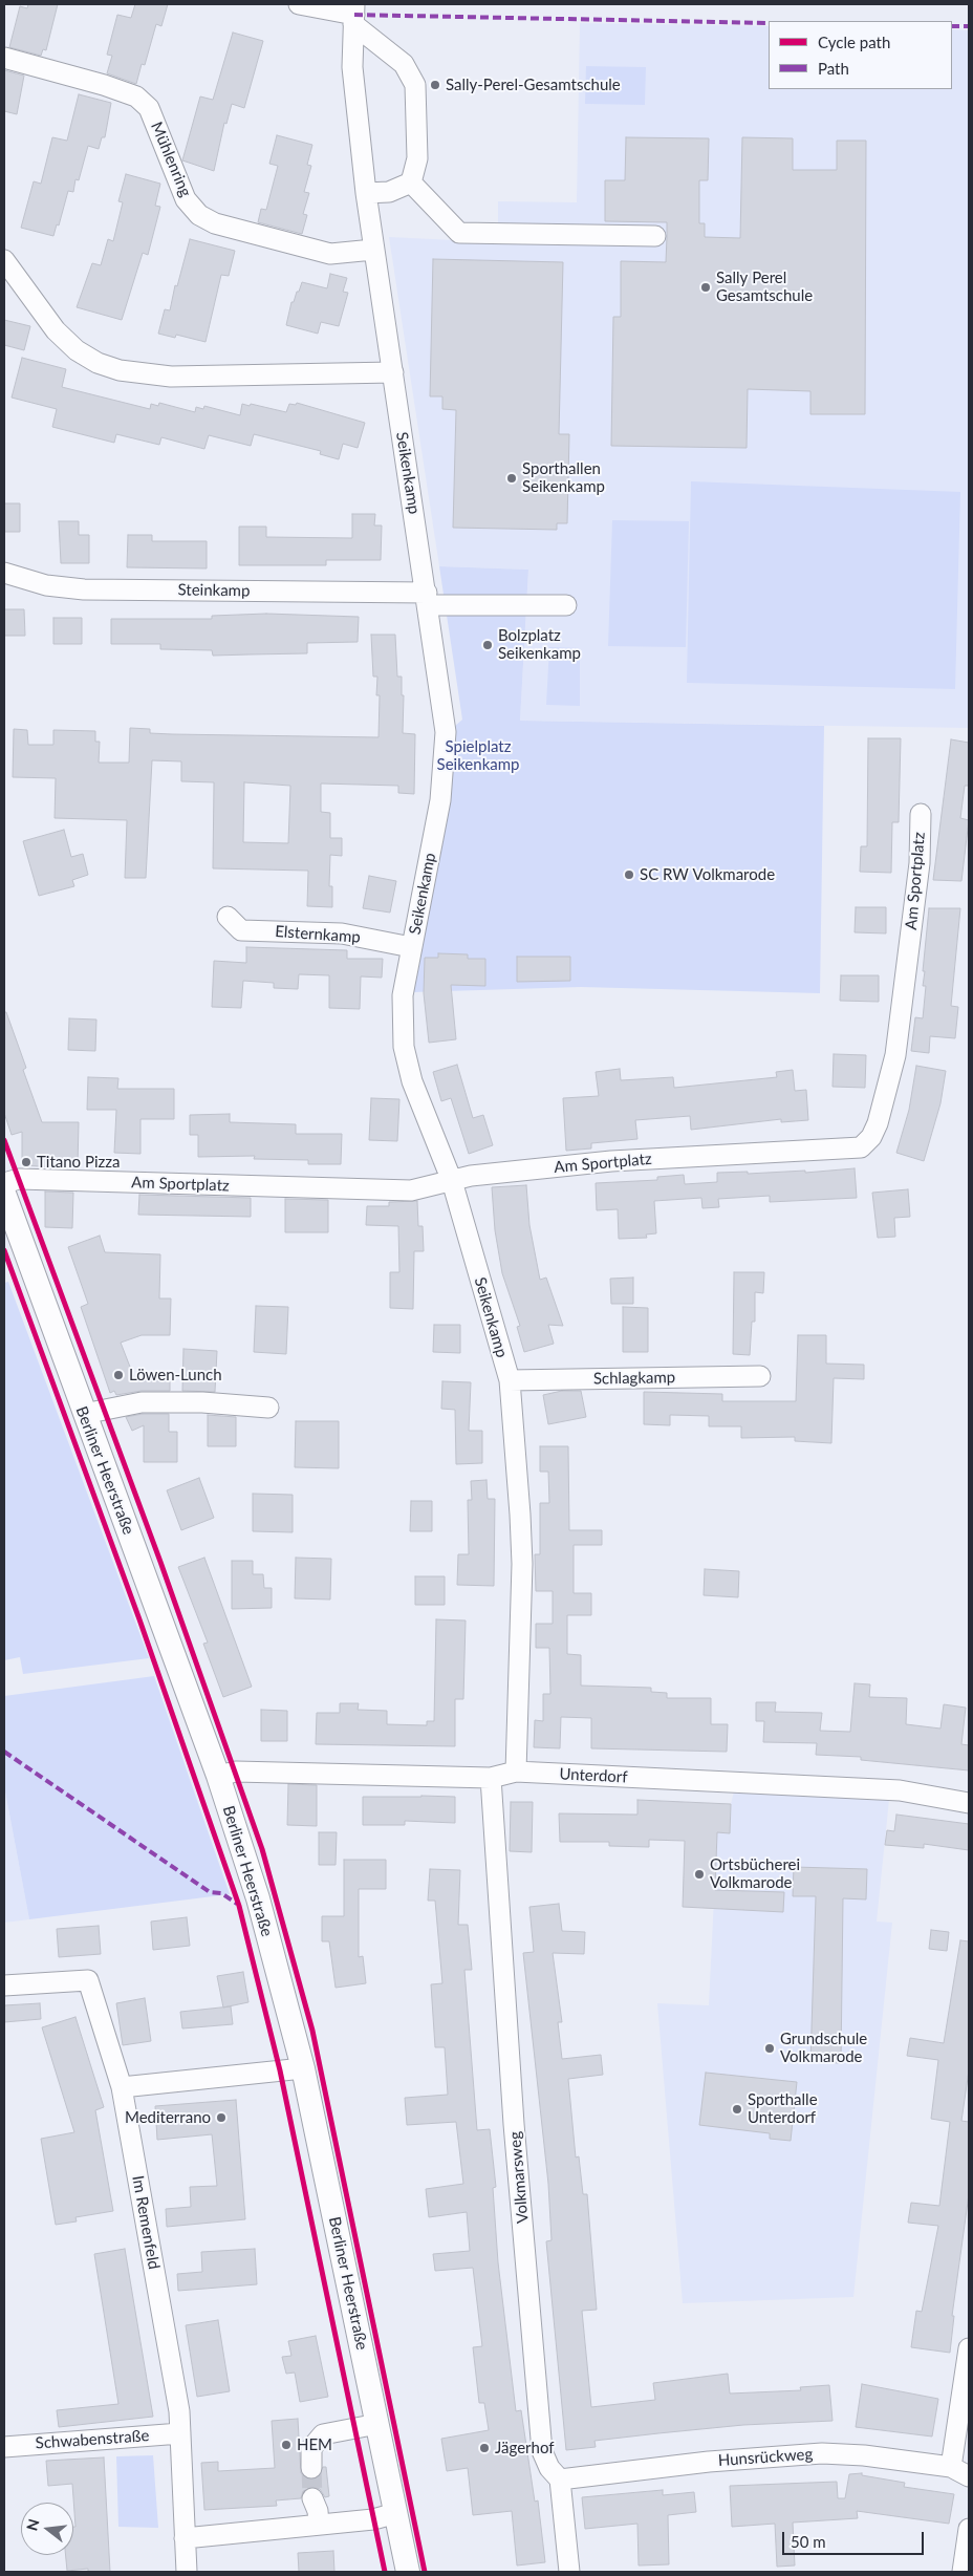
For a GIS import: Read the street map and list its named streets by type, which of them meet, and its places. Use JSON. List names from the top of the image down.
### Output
{
  "streets": {
    "main road": ["Berliner Heerstraße"],
    "street": [
      "Mühlenring",
      "Seikenkamp",
      "Steinkamp",
      "Am Sportplatz",
      "Elsternkamp",
      "Schlagkamp",
      "Unterdorf",
      "Volkmarsweg",
      "Im Remenfeld",
      "Schwabenstraße",
      "Hunsrückweg"
    ]
  },
  "crossings": [
    ["Mühlenring", "Seikenkamp"],
    ["Seikenkamp", "Steinkamp"],
    ["Seikenkamp", "Am Sportplatz"],
    ["Seikenkamp", "Elsternkamp"],
    ["Seikenkamp", "Schlagkamp"],
    ["Seikenkamp", "Unterdorf"],
    ["Berliner Heerstraße", "Unterdorf"],
    ["Unterdorf", "Volkmarsweg"],
    ["Volkmarsweg", "Hunsrückweg"],
    ["Im Remenfeld", "Schwabenstraße"]
  ],
  "parks": ["Spielplatz Seikenkamp"],
  "places": [
    "Sally-Perel-Gesamtschule",
    "Sally Perel Gesamtschule",
    "Sporthallen Seikenkamp",
    "Bolzplatz Seikenkamp",
    "SC RW Volkmarode",
    "Titano Pizza",
    "Löwen-Lunch",
    "Ortsbücherei Volkmarode",
    "Grundschule Volkmarode",
    "Sporthalle Unterdorf",
    "Mediterrano",
    "HEM",
    "Jägerhof"
  ],
  "legend": ["Cycle path", "Path"],
  "scale_bar": "50 m",
  "north": "left"
}
